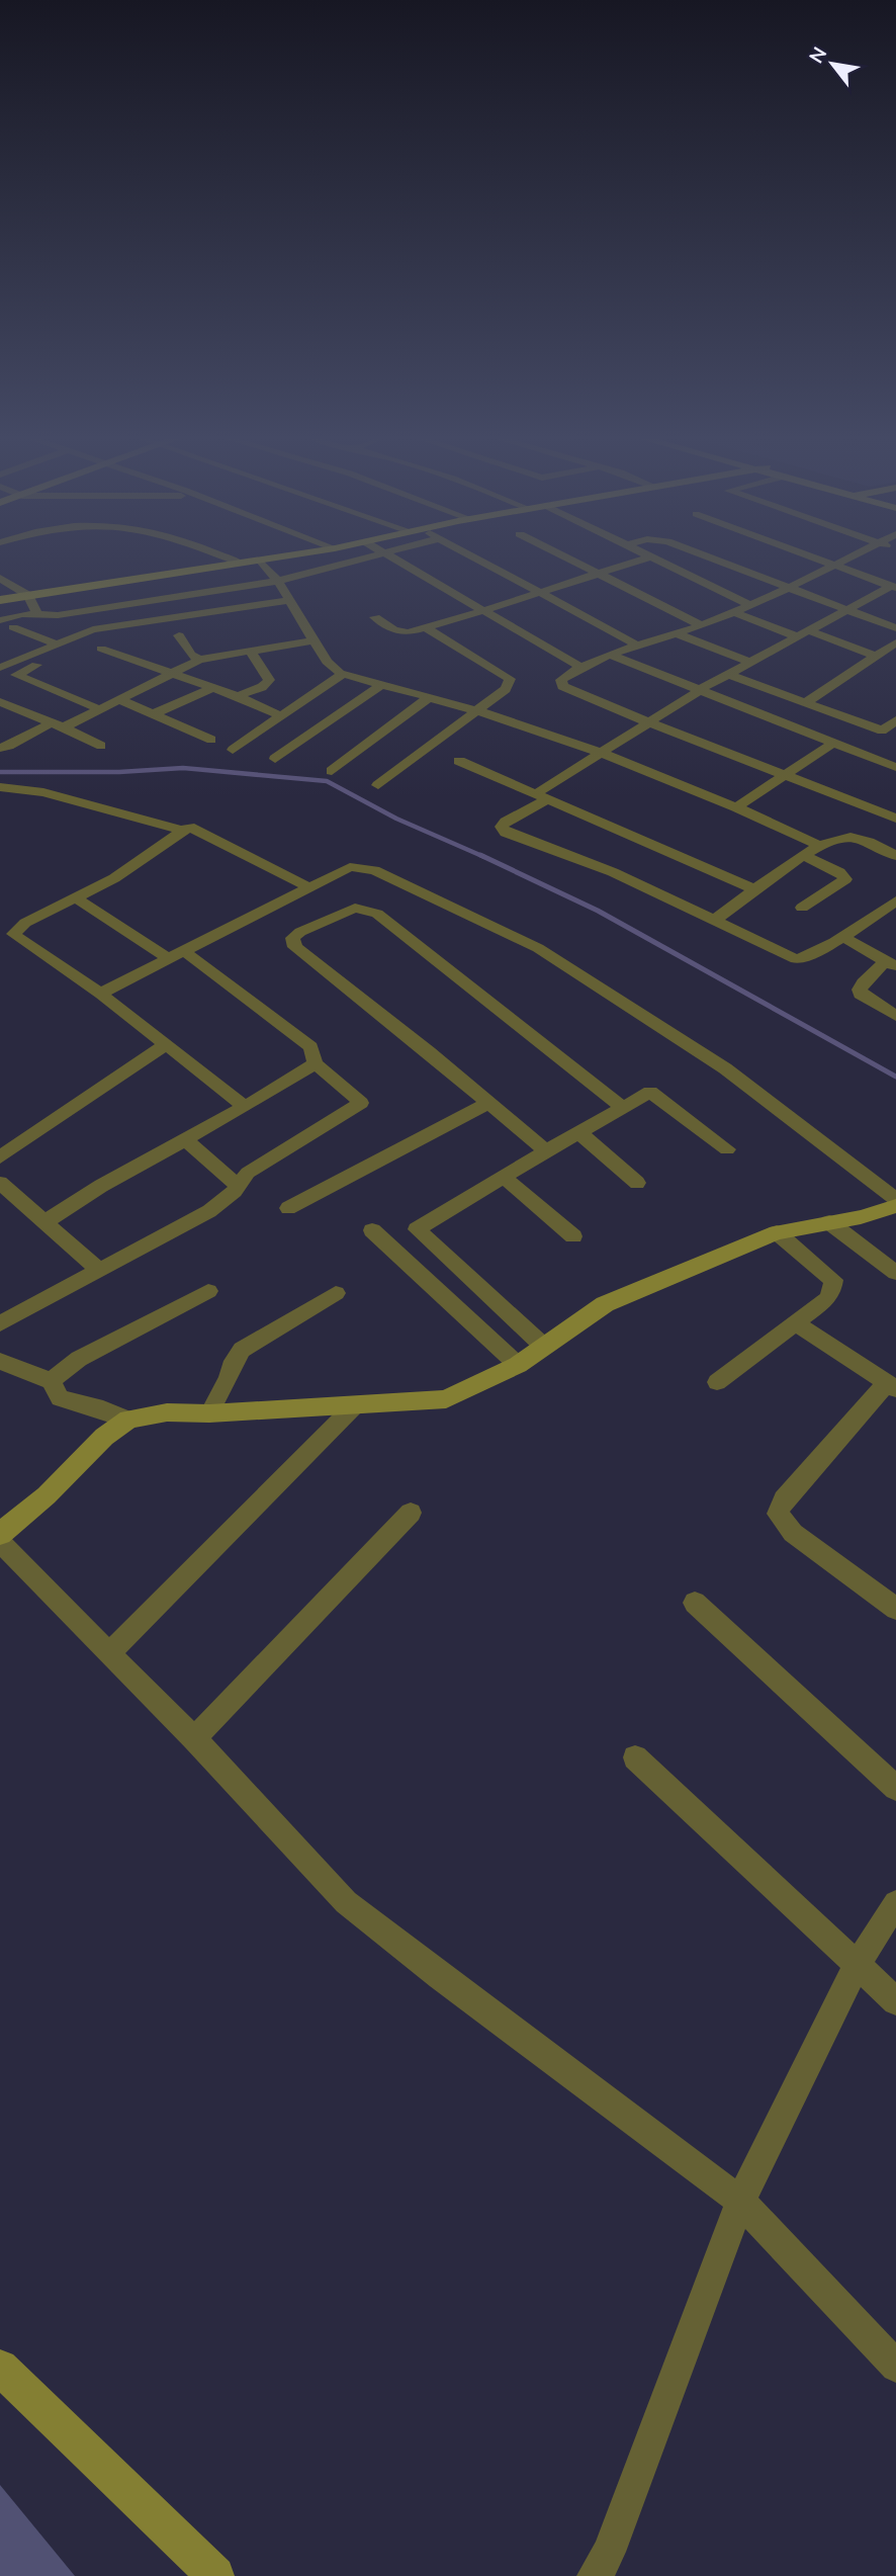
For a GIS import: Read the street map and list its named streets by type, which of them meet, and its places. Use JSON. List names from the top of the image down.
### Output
{
  "north": "top left"
}
